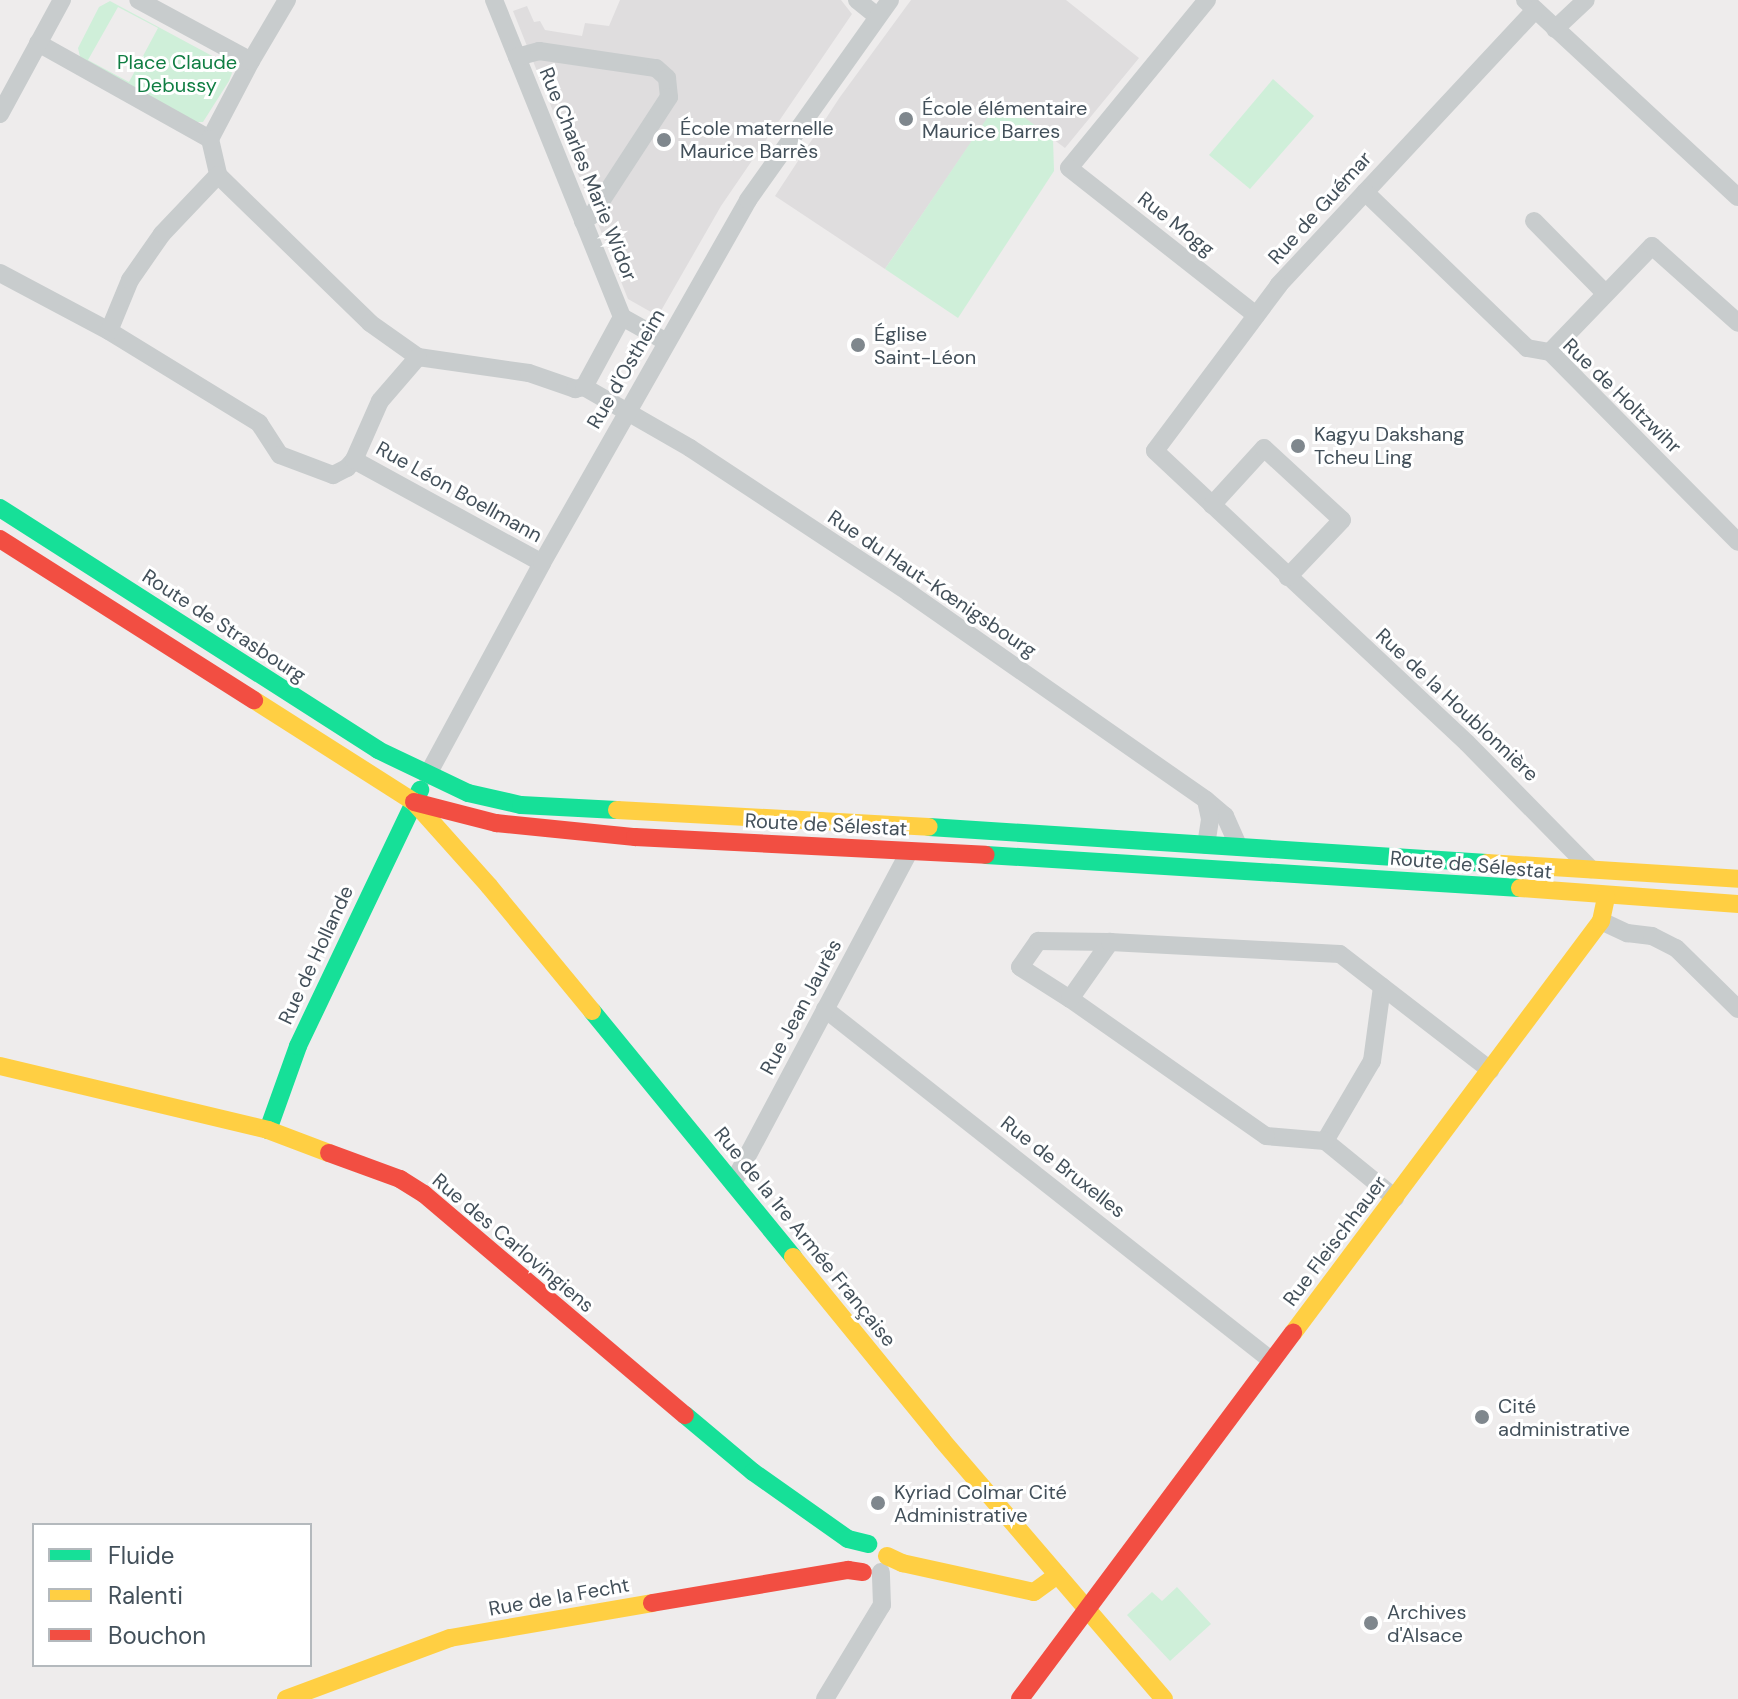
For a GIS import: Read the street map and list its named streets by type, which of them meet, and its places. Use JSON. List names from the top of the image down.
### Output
{
  "streets": {
    "main road": [
      "Route de Strasbourg",
      "Route de Sélestat",
      "Rue de Hollande",
      "Rue de la 1re Armée Française",
      "Rue Fleischhauer",
      "Rue des Carlovingiens",
      "Rue de la Fecht"
    ],
    "street": [
      "Rue Charles Marie Widor",
      "Rue de Guémar",
      "Rue Mogg",
      "Rue d'Ostheim",
      "Rue de Holtzwihr",
      "Rue Léon Boellmann",
      "Rue du Haut-Kœnigsbourg",
      "Rue de la Houblonnière",
      "Rue Jean Jaurès",
      "Rue de Bruxelles"
    ]
  },
  "crossings": [
    ["Rue Charles Marie Widor", "Rue d'Ostheim"],
    ["Rue de Guémar", "Rue Mogg"],
    ["Rue de Guémar", "Rue de Holtzwihr"],
    ["Rue de Guémar", "Rue de la Houblonnière"],
    ["Rue d'Ostheim", "Rue Léon Boellmann"],
    ["Rue d'Ostheim", "Rue du Haut-Kœnigsbourg"],
    ["Rue d'Ostheim", "Route de Strasbourg"],
    ["Rue d'Ostheim", "Route de Sélestat"],
    ["Rue d'Ostheim", "Rue de Hollande"],
    ["Rue Léon Boellmann", "Rue du Haut-Kœnigsbourg"],
    ["Rue du Haut-Kœnigsbourg", "Route de Sélestat"],
    ["Route de Strasbourg", "Route de Sélestat"],
    ["Route de Strasbourg", "Rue de Hollande"],
    ["Rue de la Houblonnière", "Route de Sélestat"],
    ["Route de Sélestat", "Rue de Hollande"],
    ["Route de Sélestat", "Rue Jean Jaurès"],
    ["Route de Sélestat", "Rue de la 1re Armée Française"],
    ["Route de Sélestat", "Rue Fleischhauer"],
    ["Rue de Hollande", "Rue de la 1re Armée Française"],
    ["Rue de Hollande", "Rue des Carlovingiens"],
    ["Rue Jean Jaurès", "Rue de Bruxelles"],
    ["Rue Jean Jaurès", "Rue de la 1re Armée Française"],
    ["Rue de Bruxelles", "Rue Fleischhauer"],
    ["Rue de la 1re Armée Française", "Rue Fleischhauer"],
    ["Rue de la 1re Armée Française", "Rue de la Fecht"],
    ["Rue des Carlovingiens", "Rue de la Fecht"]
  ],
  "parks": ["Place Claude Debussy"],
  "places": [
    "École élémentaire Maurice Barres",
    "École maternelle Maurice Barrès",
    "Église Saint-Léon",
    "Kagyu Dakshang Tcheu Ling",
    "Cité administrative",
    "Kyriad Colmar Cité Administrative",
    "Archives d'Alsace"
  ],
  "legend": ["Fluide", "Ralenti", "Bouchon"]
}
